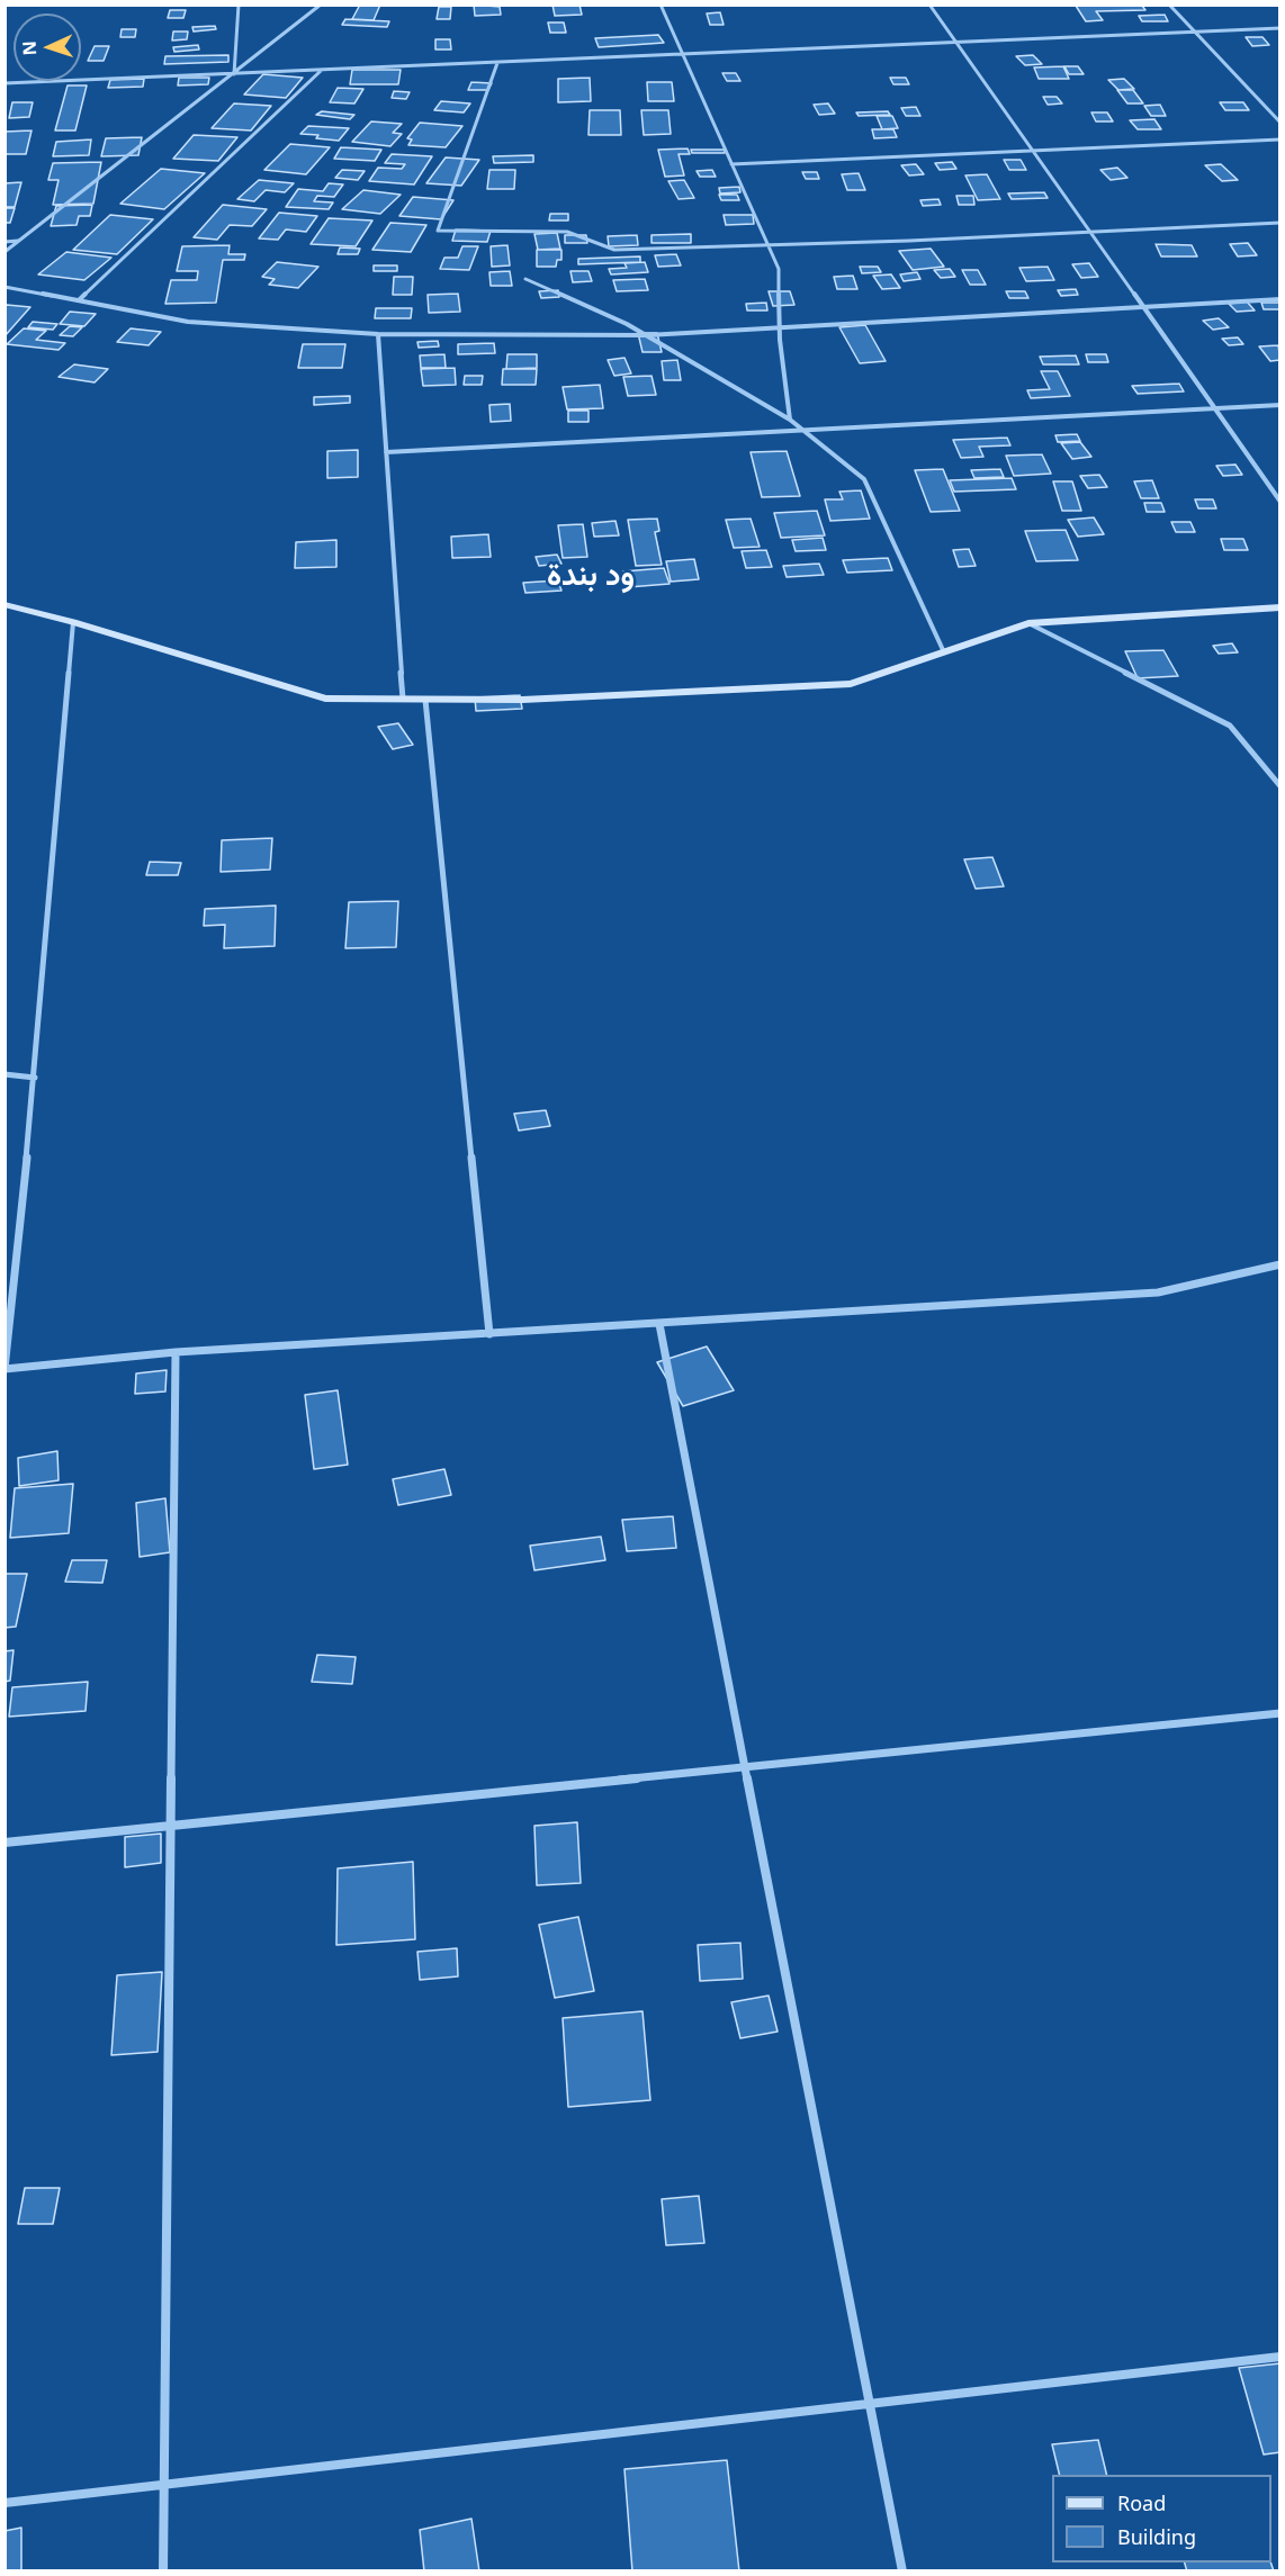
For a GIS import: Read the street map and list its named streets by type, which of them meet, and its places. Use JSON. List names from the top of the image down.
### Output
{
  "districts": ["ود بندة"],
  "legend": ["Road", "Building"],
  "north": "left"
}
